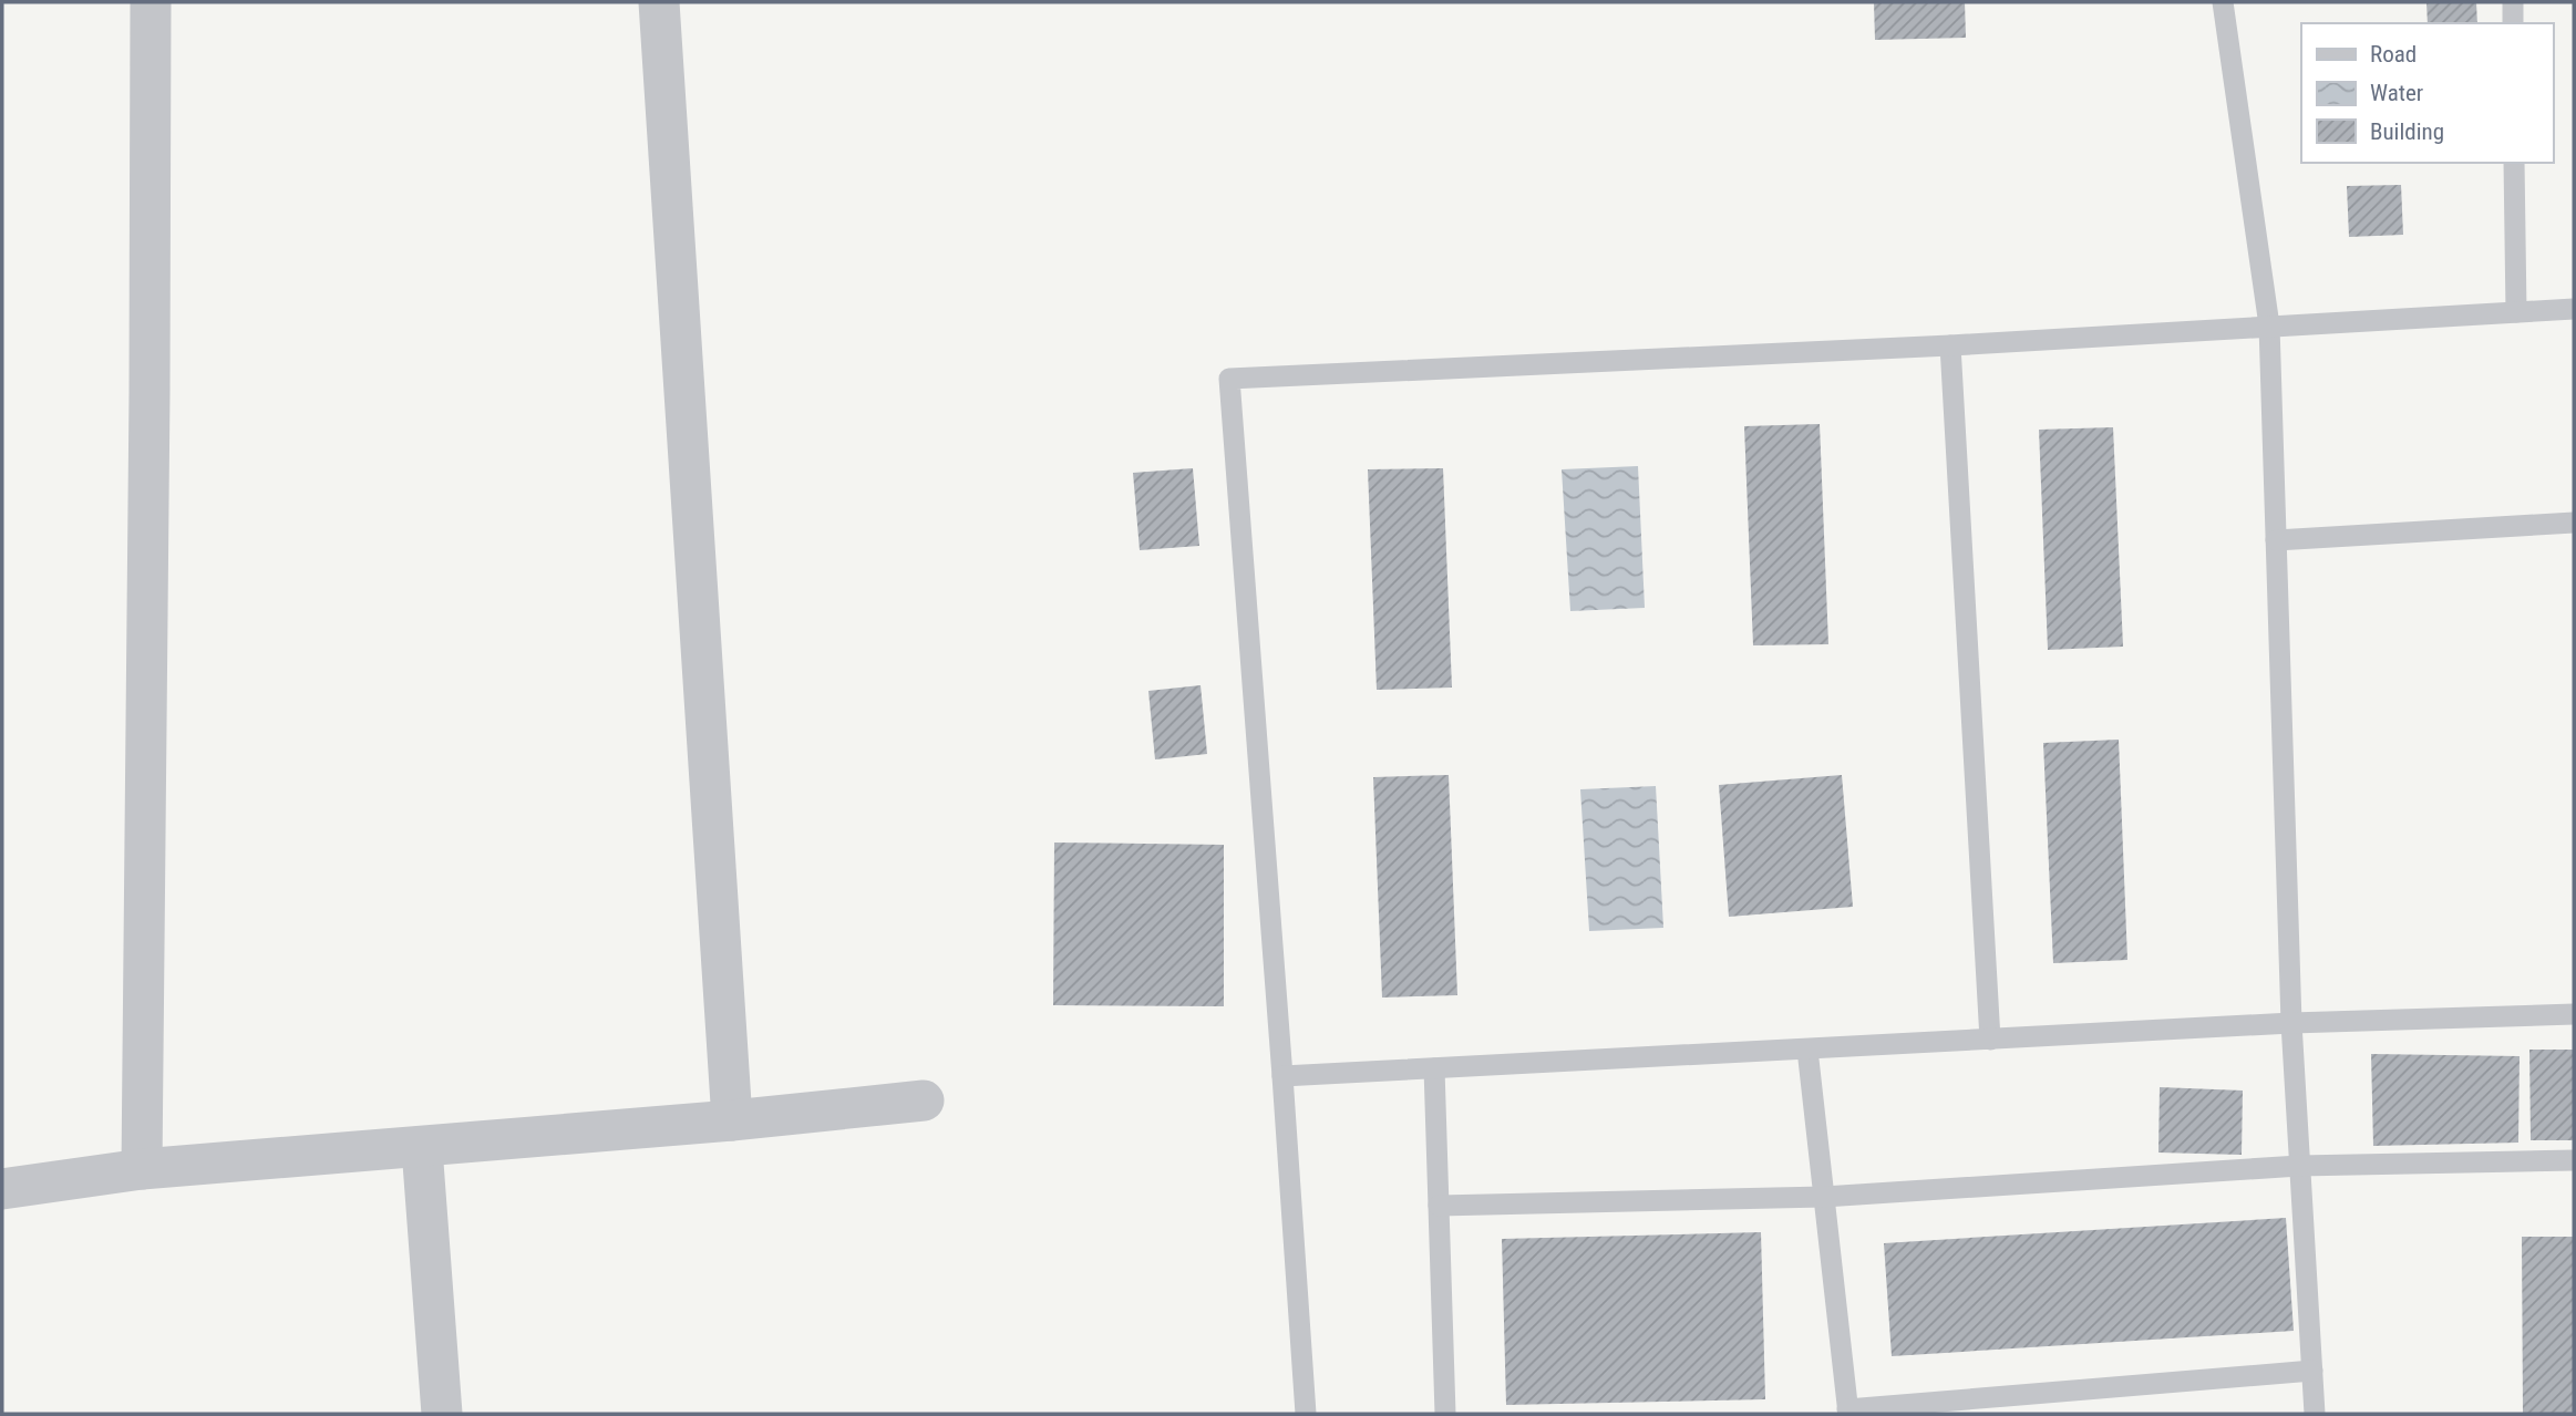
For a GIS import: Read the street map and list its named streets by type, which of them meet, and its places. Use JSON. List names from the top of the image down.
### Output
{
  "legend": ["Road", "Water", "Building"]
}
